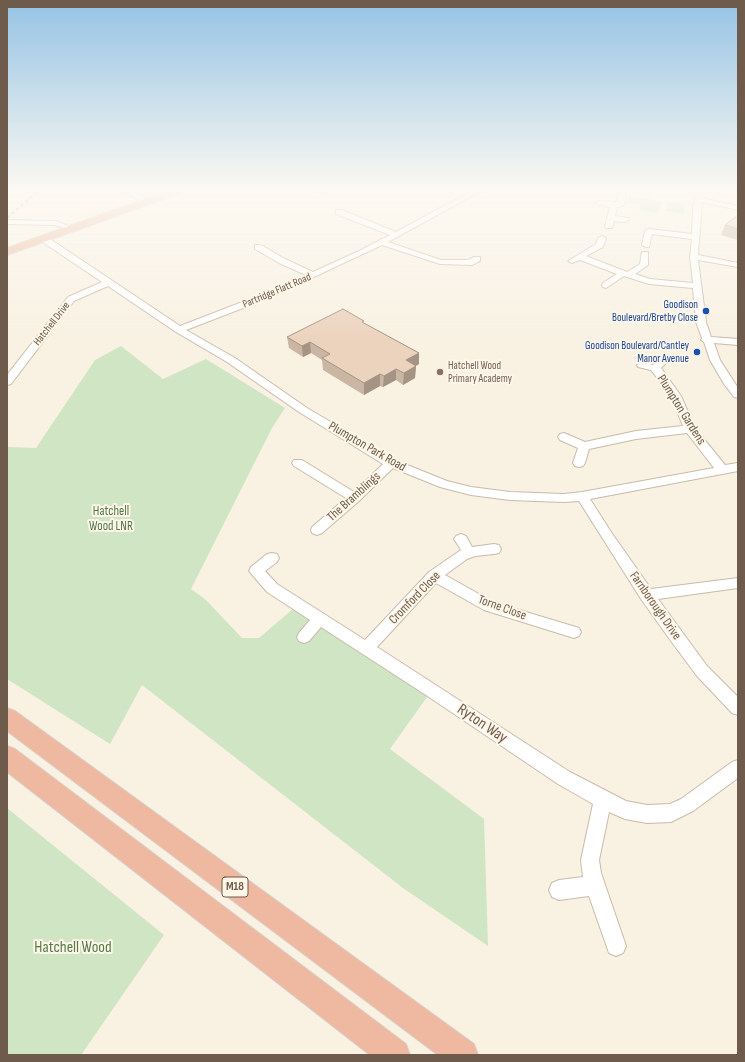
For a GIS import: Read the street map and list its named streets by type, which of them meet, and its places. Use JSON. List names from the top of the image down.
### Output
{
  "streets": {
    "highway": ["M18"],
    "street": [
      "Partridge Flatt Road",
      "Hatchell Drive",
      "Plumpton Gardens",
      "Plumpton Park Road",
      "The Bramblings",
      "Cromford Close",
      "Farnborough Drive",
      "Torne Close",
      "Ryton Way"
    ]
  },
  "crossings": [
    ["Partridge Flatt Road", "Plumpton Park Road"],
    ["Hatchell Drive", "Plumpton Park Road"],
    ["Plumpton Gardens", "Plumpton Park Road"],
    ["Plumpton Park Road", "The Bramblings"],
    ["Plumpton Park Road", "Farnborough Drive"],
    ["Cromford Close", "Torne Close"],
    ["Cromford Close", "Ryton Way"]
  ],
  "parks": ["Hatchell Wood LNR", "Hatchell Wood"],
  "places": ["Goodison Boulevard/Bretby Close", "Goodison Boulevard/Cantley Manor Avenue", "Hatchell Wood Primary Academy"]
}
